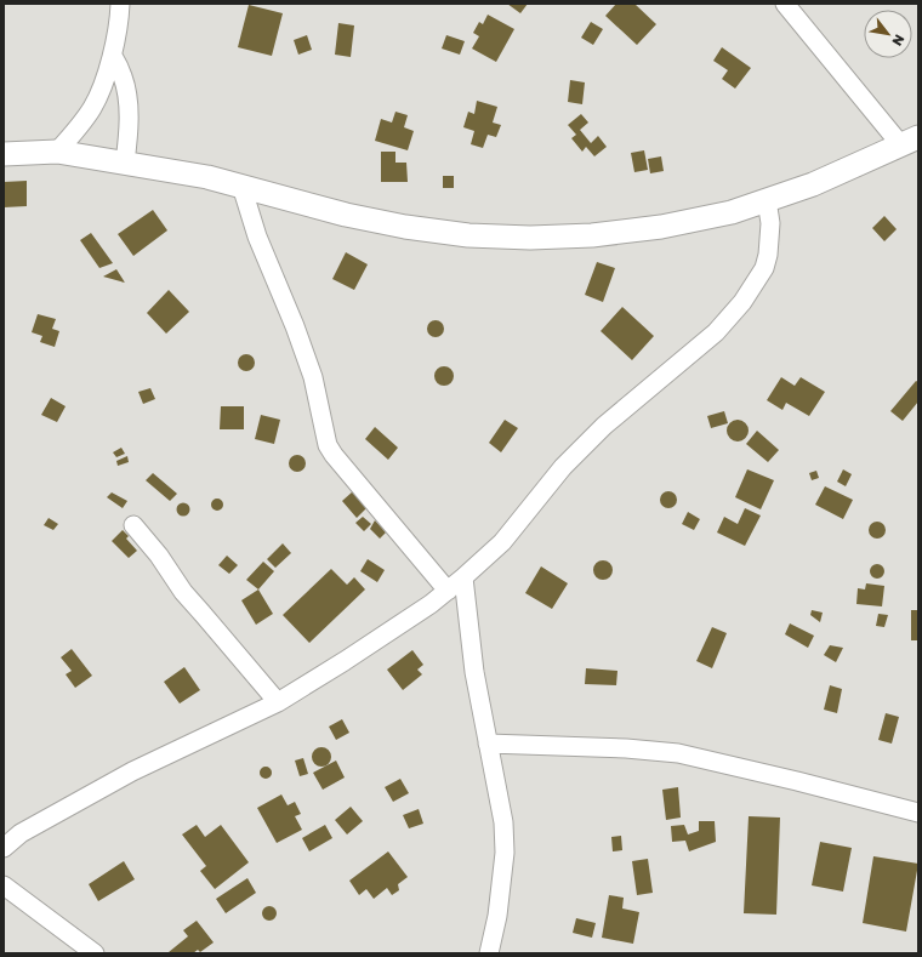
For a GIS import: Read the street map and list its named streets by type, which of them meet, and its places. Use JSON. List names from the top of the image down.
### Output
{
  "north": "bottom right"
}
